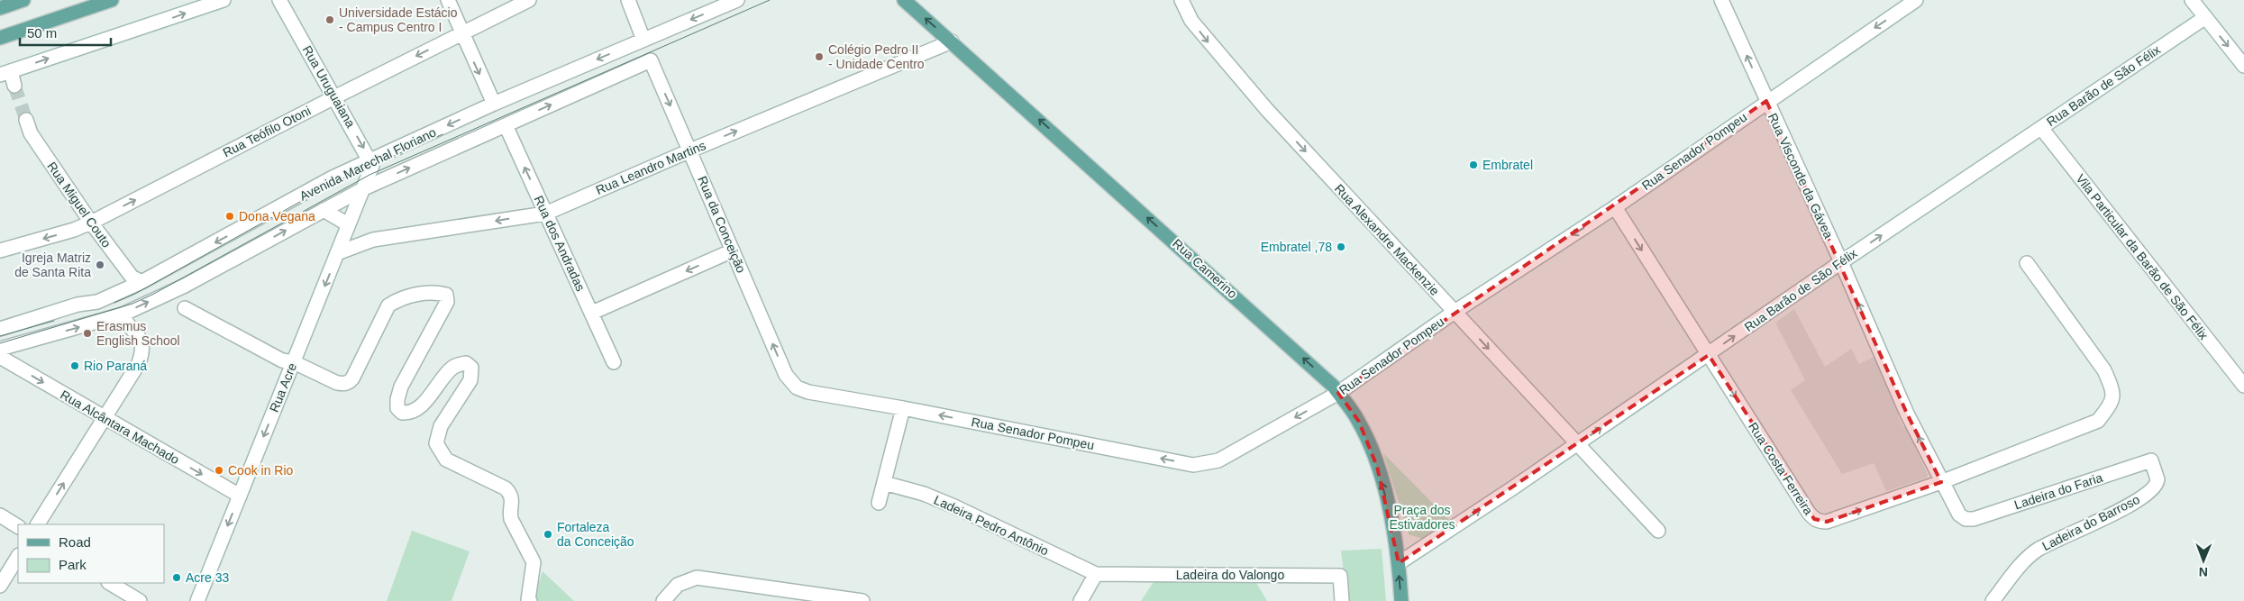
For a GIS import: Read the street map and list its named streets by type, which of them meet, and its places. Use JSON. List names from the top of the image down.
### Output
{
  "streets": {
    "main road": ["Rua Camerino"],
    "street": [
      "Rua Barão de São Félix",
      "Rua Uruguaiana",
      "Rua Teófilo Otoni",
      "Rua Senador Pompeu",
      "Avenida Marechal Floriano",
      "Rua Leandro Martins",
      "Rua Visconde da Gávea",
      "Rua Miguel Couto",
      "Rua da Conceição",
      "Rua Alexandre Mackenzie",
      "Rua dos Andradas",
      "Vila Particular da Barão de São Félix",
      "Rua Acre",
      "Rua Alcântara Machado",
      "Rua Costa Ferreira",
      "Ladeira do Faria",
      "Ladeira do Barroso",
      "Ladeira Pedro Antônio",
      "Ladeira do Valongo"
    ]
  },
  "crossings": [
    ["Rua Barão de São Félix", "Rua Visconde da Gávea"],
    ["Rua Barão de São Félix", "Rua Alexandre Mackenzie"],
    ["Rua Barão de São Félix", "Vila Particular da Barão de São Félix"],
    ["Rua Barão de São Félix", "Rua Camerino"],
    ["Rua Barão de São Félix", "Rua Costa Ferreira"],
    ["Rua Uruguaiana", "Rua Teófilo Otoni"],
    ["Rua Uruguaiana", "Avenida Marechal Floriano"],
    ["Rua Uruguaiana", "Rua Acre"],
    ["Rua Teófilo Otoni", "Rua Miguel Couto"],
    ["Rua Senador Pompeu", "Rua Visconde da Gávea"],
    ["Rua Senador Pompeu", "Rua da Conceição"],
    ["Rua Senador Pompeu", "Rua Alexandre Mackenzie"],
    ["Rua Senador Pompeu", "Rua Camerino"],
    ["Rua Senador Pompeu", "Rua Costa Ferreira"],
    ["Avenida Marechal Floriano", "Rua Miguel Couto"],
    ["Avenida Marechal Floriano", "Rua da Conceição"],
    ["Avenida Marechal Floriano", "Rua dos Andradas"],
    ["Avenida Marechal Floriano", "Rua Acre"],
    ["Rua Leandro Martins", "Rua da Conceição"],
    ["Rua Leandro Martins", "Rua dos Andradas"],
    ["Rua Leandro Martins", "Rua Camerino"],
    ["Rua Leandro Martins", "Rua Acre"],
    ["Rua Visconde da Gávea", "Rua Costa Ferreira"],
    ["Rua Visconde da Gávea", "Ladeira do Faria"],
    ["Rua Acre", "Rua Alcântara Machado"],
    ["Ladeira do Faria", "Ladeira do Barroso"],
    ["Ladeira Pedro Antônio", "Ladeira do Valongo"]
  ],
  "one_way": [
    "Rua Barão de São Félix",
    "Rua Uruguaiana",
    "Rua Senador Pompeu",
    "Rua Visconde da Gávea",
    "Rua Alexandre Mackenzie",
    "Rua dos Andradas",
    "Rua Camerino",
    "Rua Acre",
    "Rua Alcântara Machado",
    "Rua Costa Ferreira"
  ],
  "parks": ["Praça dos Estivadores"],
  "places": [
    "Universidade Estácio - Campus Centro I",
    "Colégio Pedro II - Unidade Centro",
    "Embratel",
    "Dona Vegana",
    "Embratel ,78",
    "Igreja Matriz de Santa Rita",
    "Erasmus English School",
    "Rio Paraná",
    "Cook in Rio",
    "Fortaleza da Conceição",
    "Acre 33"
  ],
  "legend": ["Road", "Park"],
  "scale_bar": "50 m",
  "north": "bottom"
}
